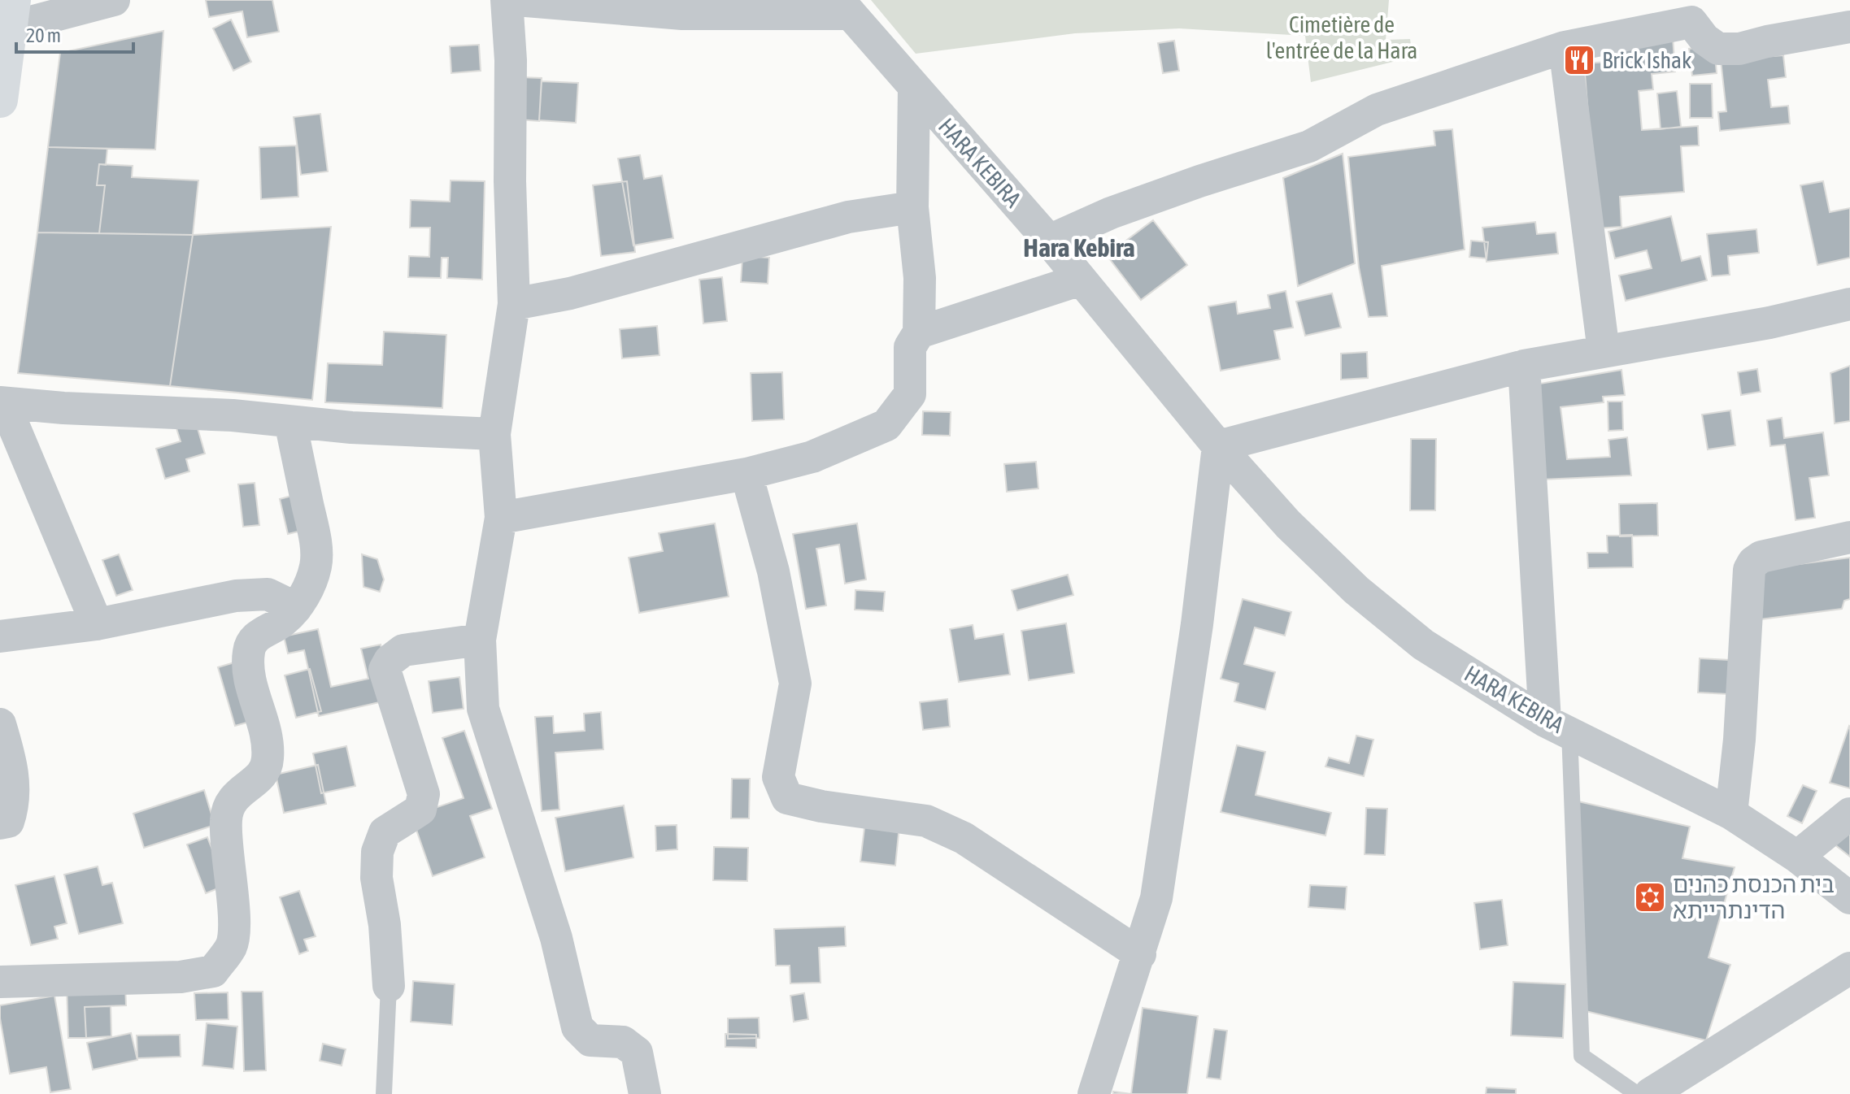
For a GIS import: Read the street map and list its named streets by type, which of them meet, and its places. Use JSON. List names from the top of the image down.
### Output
{
  "streets": {
    "street": ["HARA KEBIRA"]
  },
  "districts": ["Hara Kebira"],
  "parks": ["Cimetière de l'entrée de la Hara"],
  "places": {
    "restaurant": ["Brick Ishak"],
    "synagogue": ["בית הכנסת כהנים הדינתרייתא"]
  },
  "scale_bar": "20 m"
}
